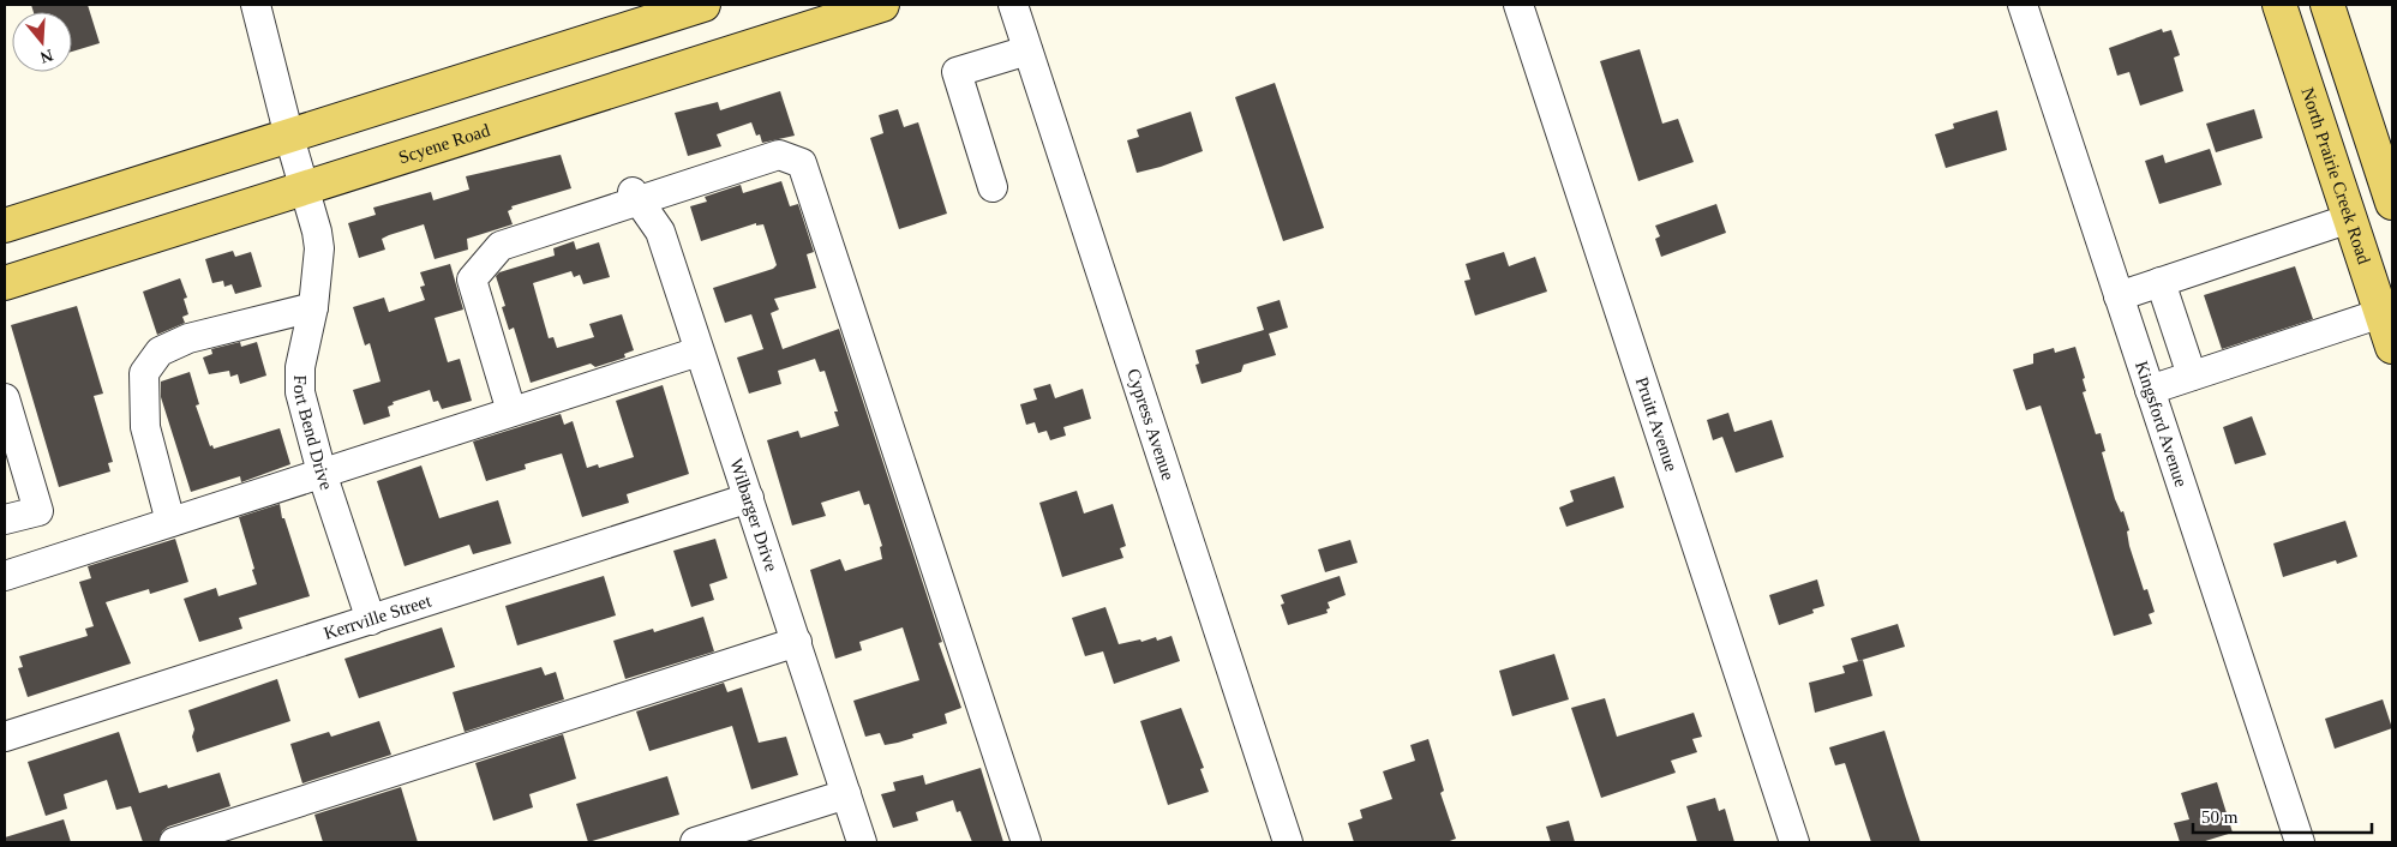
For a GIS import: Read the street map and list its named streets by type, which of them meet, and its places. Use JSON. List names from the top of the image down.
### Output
{
  "streets": {
    "main road": ["Scyene Road", "North Prairie Creek Road"],
    "street": [
      "Cypress Avenue",
      "Pruitt Avenue",
      "Kingsford Avenue",
      "Fort Bend Drive",
      "Wilbarger Drive",
      "Kerrville Street"
    ]
  },
  "crossings": [
    ["Scyene Road", "Fort Bend Drive"],
    ["Fort Bend Drive", "Kerrville Street"],
    ["Wilbarger Drive", "Kerrville Street"]
  ],
  "scale_bar": "50 m",
  "north": "bottom"
}
